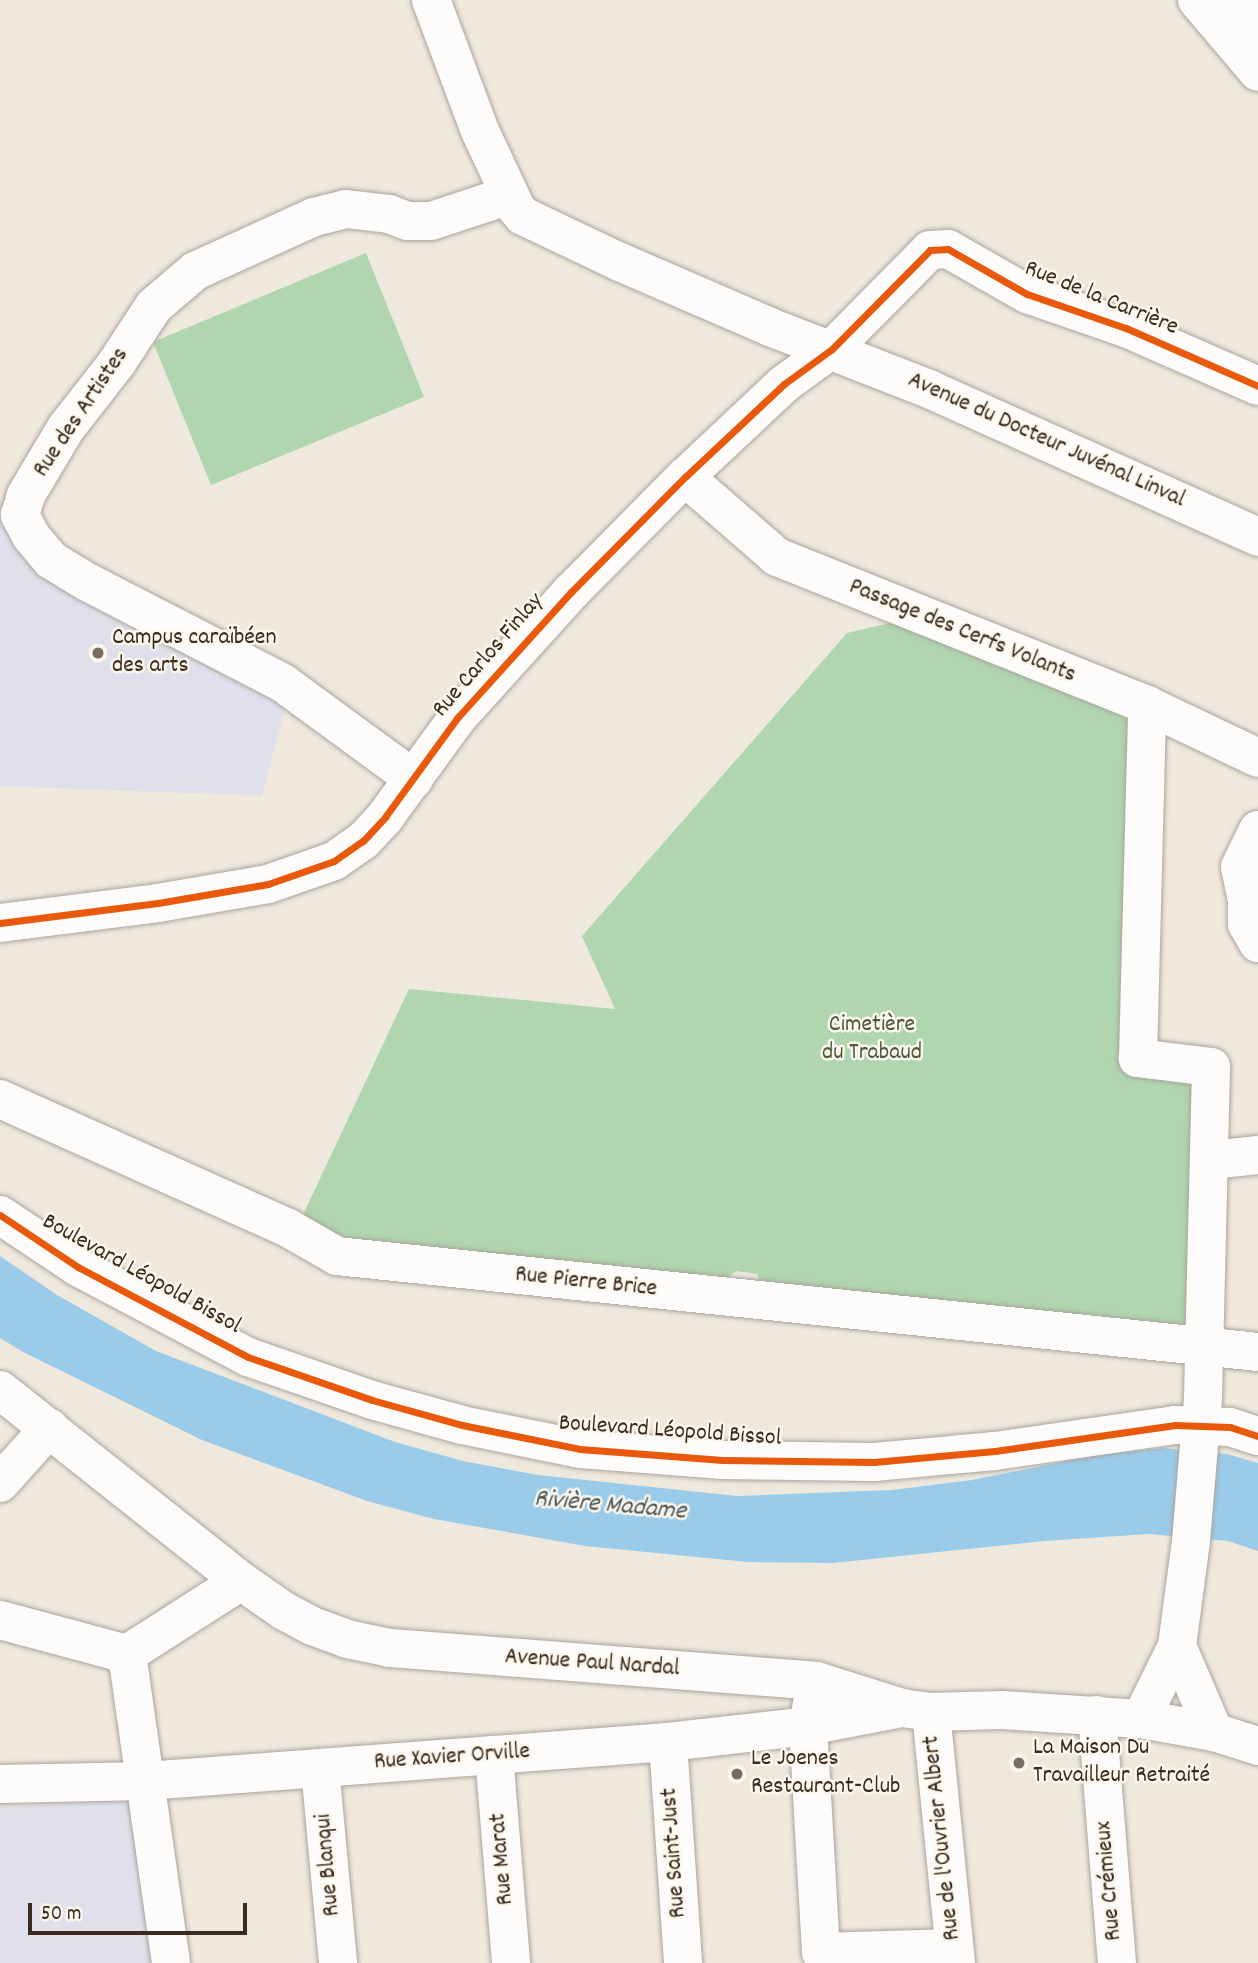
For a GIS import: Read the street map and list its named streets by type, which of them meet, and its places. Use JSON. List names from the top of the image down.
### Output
{
  "streets": {
    "main road": [
      "Rue de la Carrière",
      "Rue des Artistes",
      "Avenue du Docteur Juvénal Linval",
      "Passage des Cerfs Volants",
      "Rue Carlos Finlay",
      "Boulevard Léopold Bissol",
      "Rue Pierre Brice",
      "Avenue Paul Nardal",
      "Rue Xavier Orville",
      "Rue de l'Ouvrier Albert",
      "Rue Saint-Just",
      "Rue Marat",
      "Rue Blanqui",
      "Rue Crémieux"
    ]
  },
  "crossings": [
    ["Rue de la Carrière", "Rue Carlos Finlay"],
    ["Rue des Artistes", "Avenue du Docteur Juvénal Linval"],
    ["Rue des Artistes", "Rue Carlos Finlay"],
    ["Avenue du Docteur Juvénal Linval", "Rue Carlos Finlay"],
    ["Passage des Cerfs Volants", "Rue Carlos Finlay"],
    ["Avenue Paul Nardal", "Rue Xavier Orville"],
    ["Avenue Paul Nardal", "Rue de l'Ouvrier Albert"],
    ["Avenue Paul Nardal", "Rue Crémieux"],
    ["Rue Xavier Orville", "Rue de l'Ouvrier Albert"],
    ["Rue Xavier Orville", "Rue Saint-Just"],
    ["Rue Xavier Orville", "Rue Marat"],
    ["Rue Xavier Orville", "Rue Blanqui"]
  ],
  "water": ["Rivière Madame"],
  "parks": ["Cimetière du Trabaud"],
  "places": ["Campus caraïbéen des arts", "La Maison Du Travailleur Retraité", "Le Joenes Restaurant-Club"],
  "scale_bar": "50 m"
}
